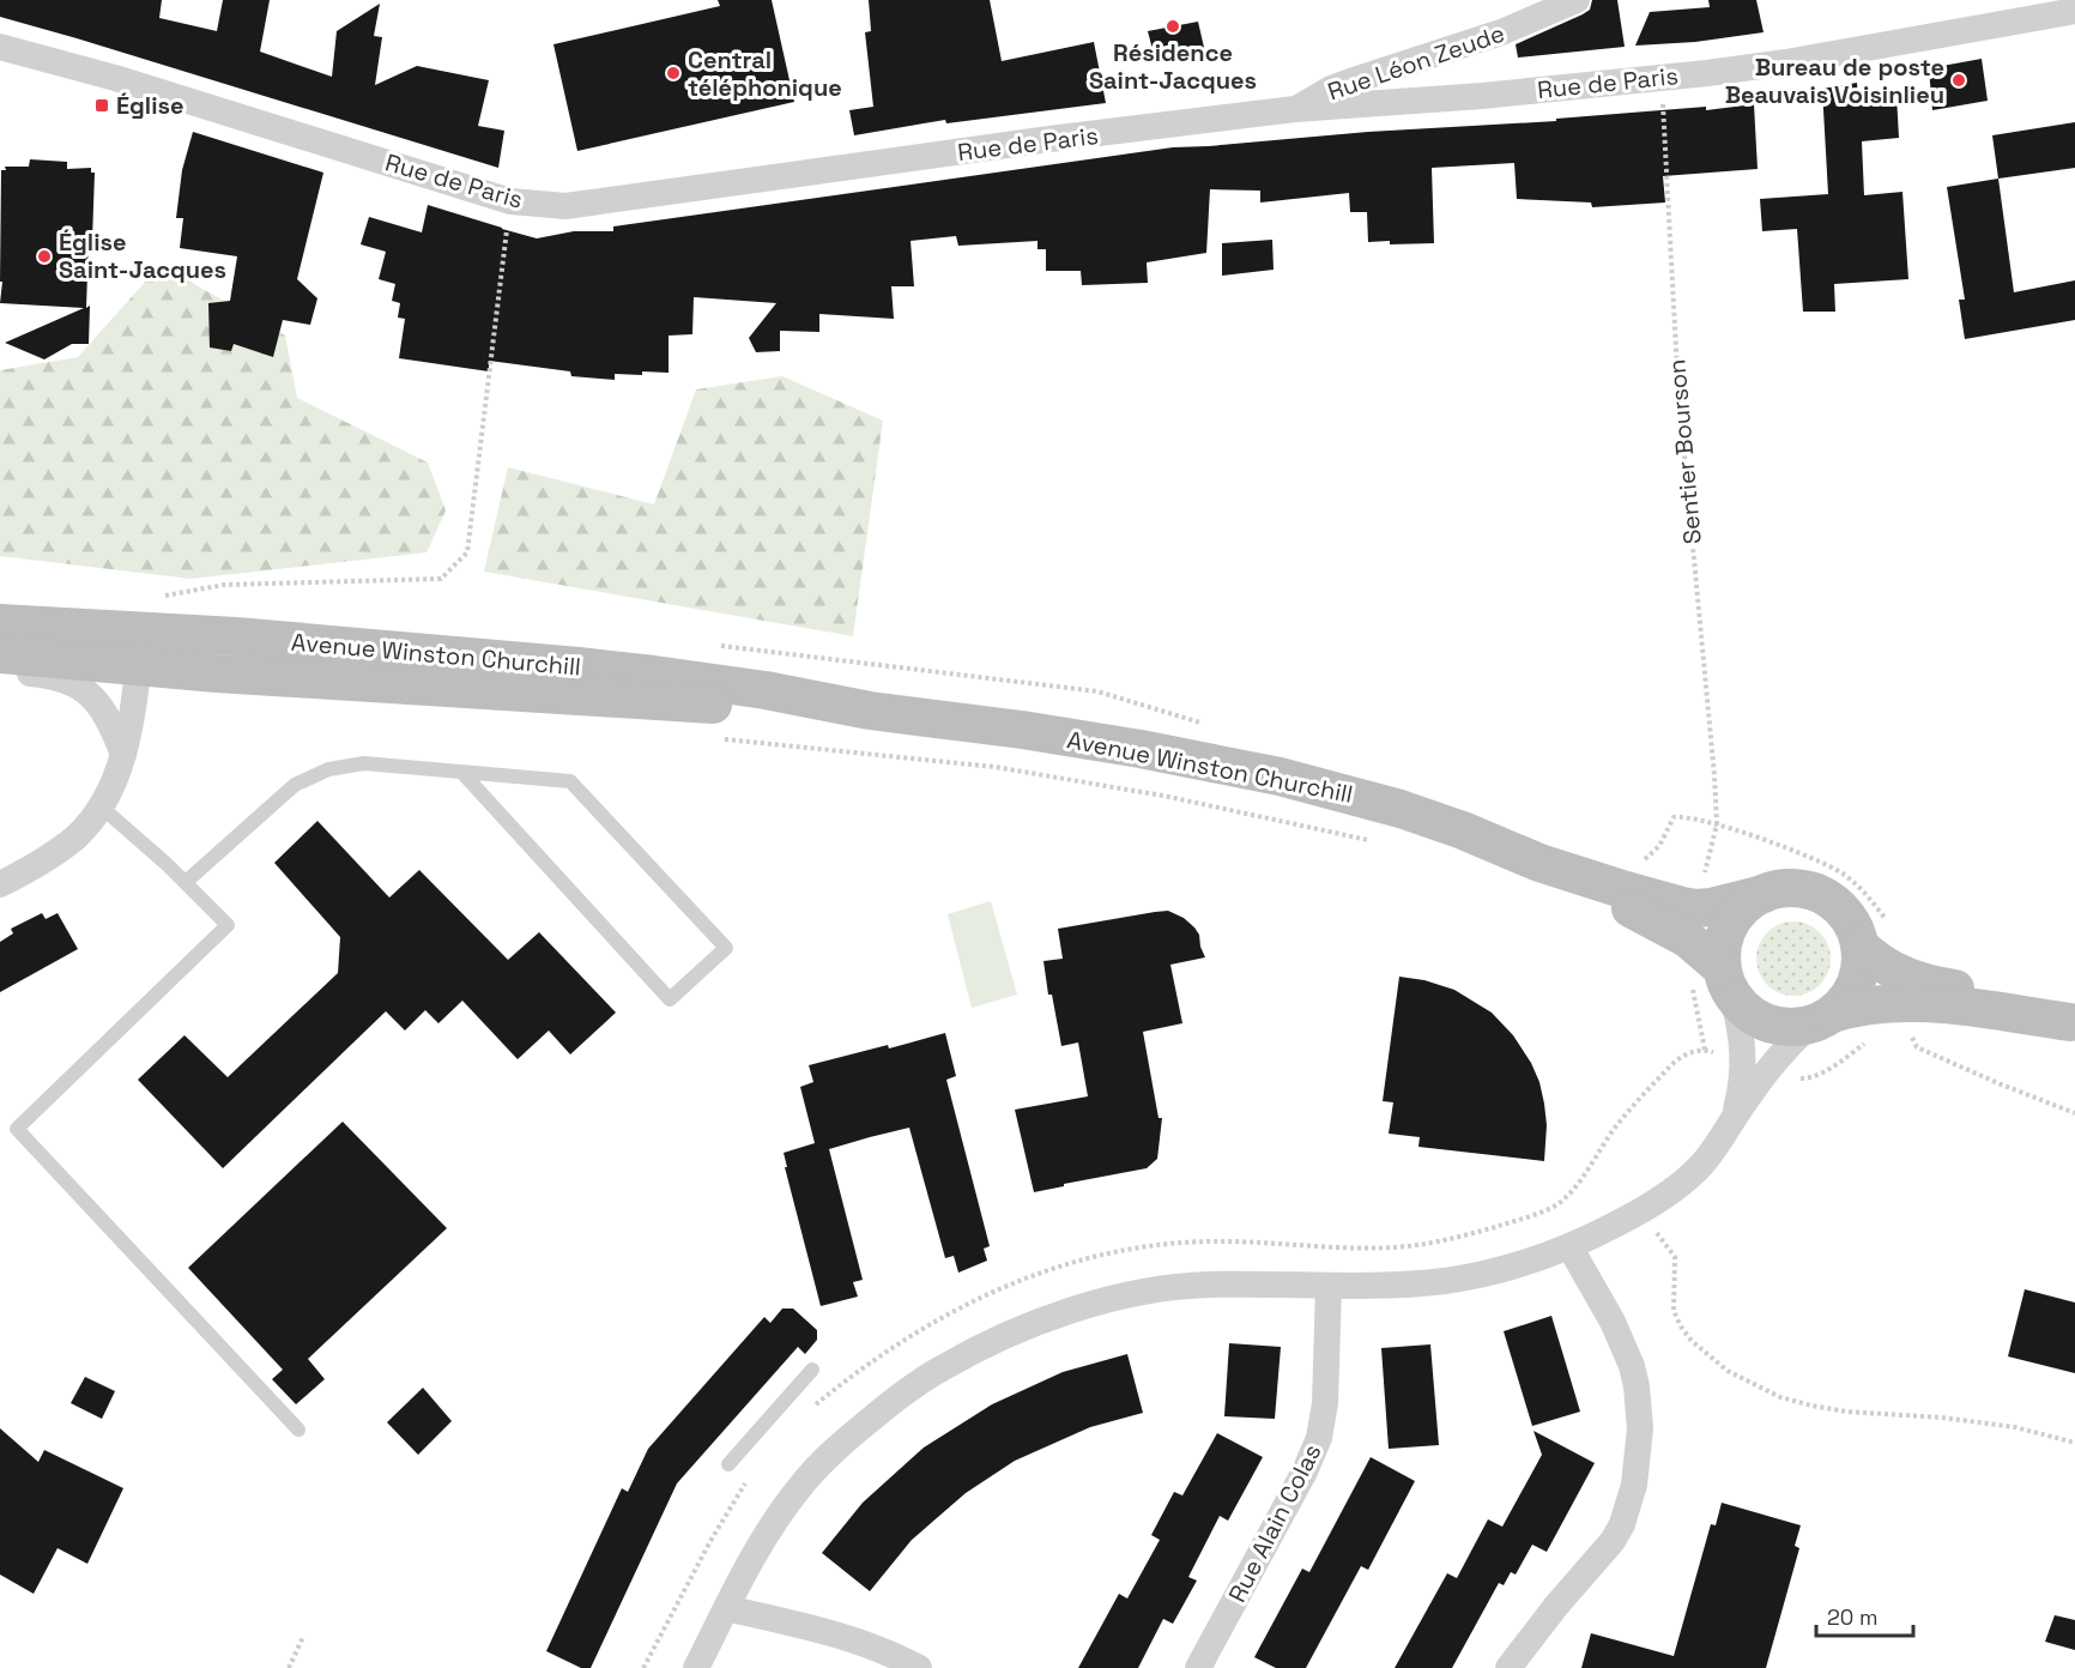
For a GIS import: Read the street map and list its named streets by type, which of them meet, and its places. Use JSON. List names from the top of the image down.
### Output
{
  "streets": {
    "main road": ["Avenue Winston Churchill"],
    "street": ["Rue Léon Zeude", "Rue de Paris", "Rue Alain Colas"],
    "path": ["Sentier Bourson"]
  },
  "crossings": [
    ["Rue Léon Zeude", "Rue de Paris"],
    ["Rue de Paris", "Sentier Bourson"]
  ],
  "places": {
    "other": [
      "Résidence Saint-Jacques",
      "Central téléphonique",
      "Bureau de poste Beauvais Voisinlieu",
      "Église Saint-Jacques"
    ],
    "transit": ["Église"]
  },
  "scale_bar": "20 m"
}
